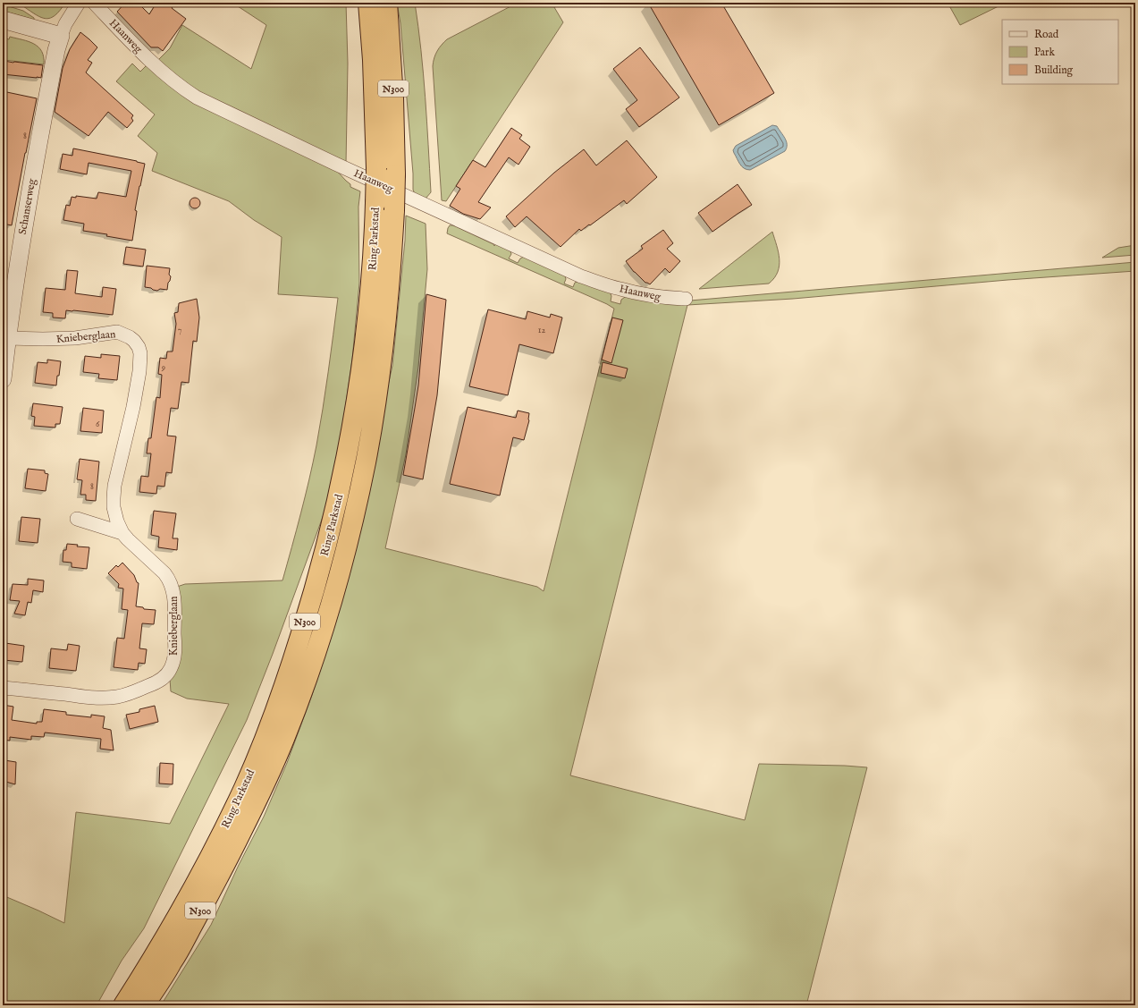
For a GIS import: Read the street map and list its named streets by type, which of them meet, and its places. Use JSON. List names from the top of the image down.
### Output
{
  "streets": {
    "highway": ["N300", "Ring Parkstad"],
    "street": ["Haanweg", "Schanserweg", "Knieberglaan"]
  },
  "crossings": [
    ["Schanserweg", "Knieberglaan"]
  ],
  "house_numbers": [
    "8",
    "7",
    "12",
    "9",
    "6",
    "8"
  ],
  "legend": ["Road", "Park", "Building"]
}
